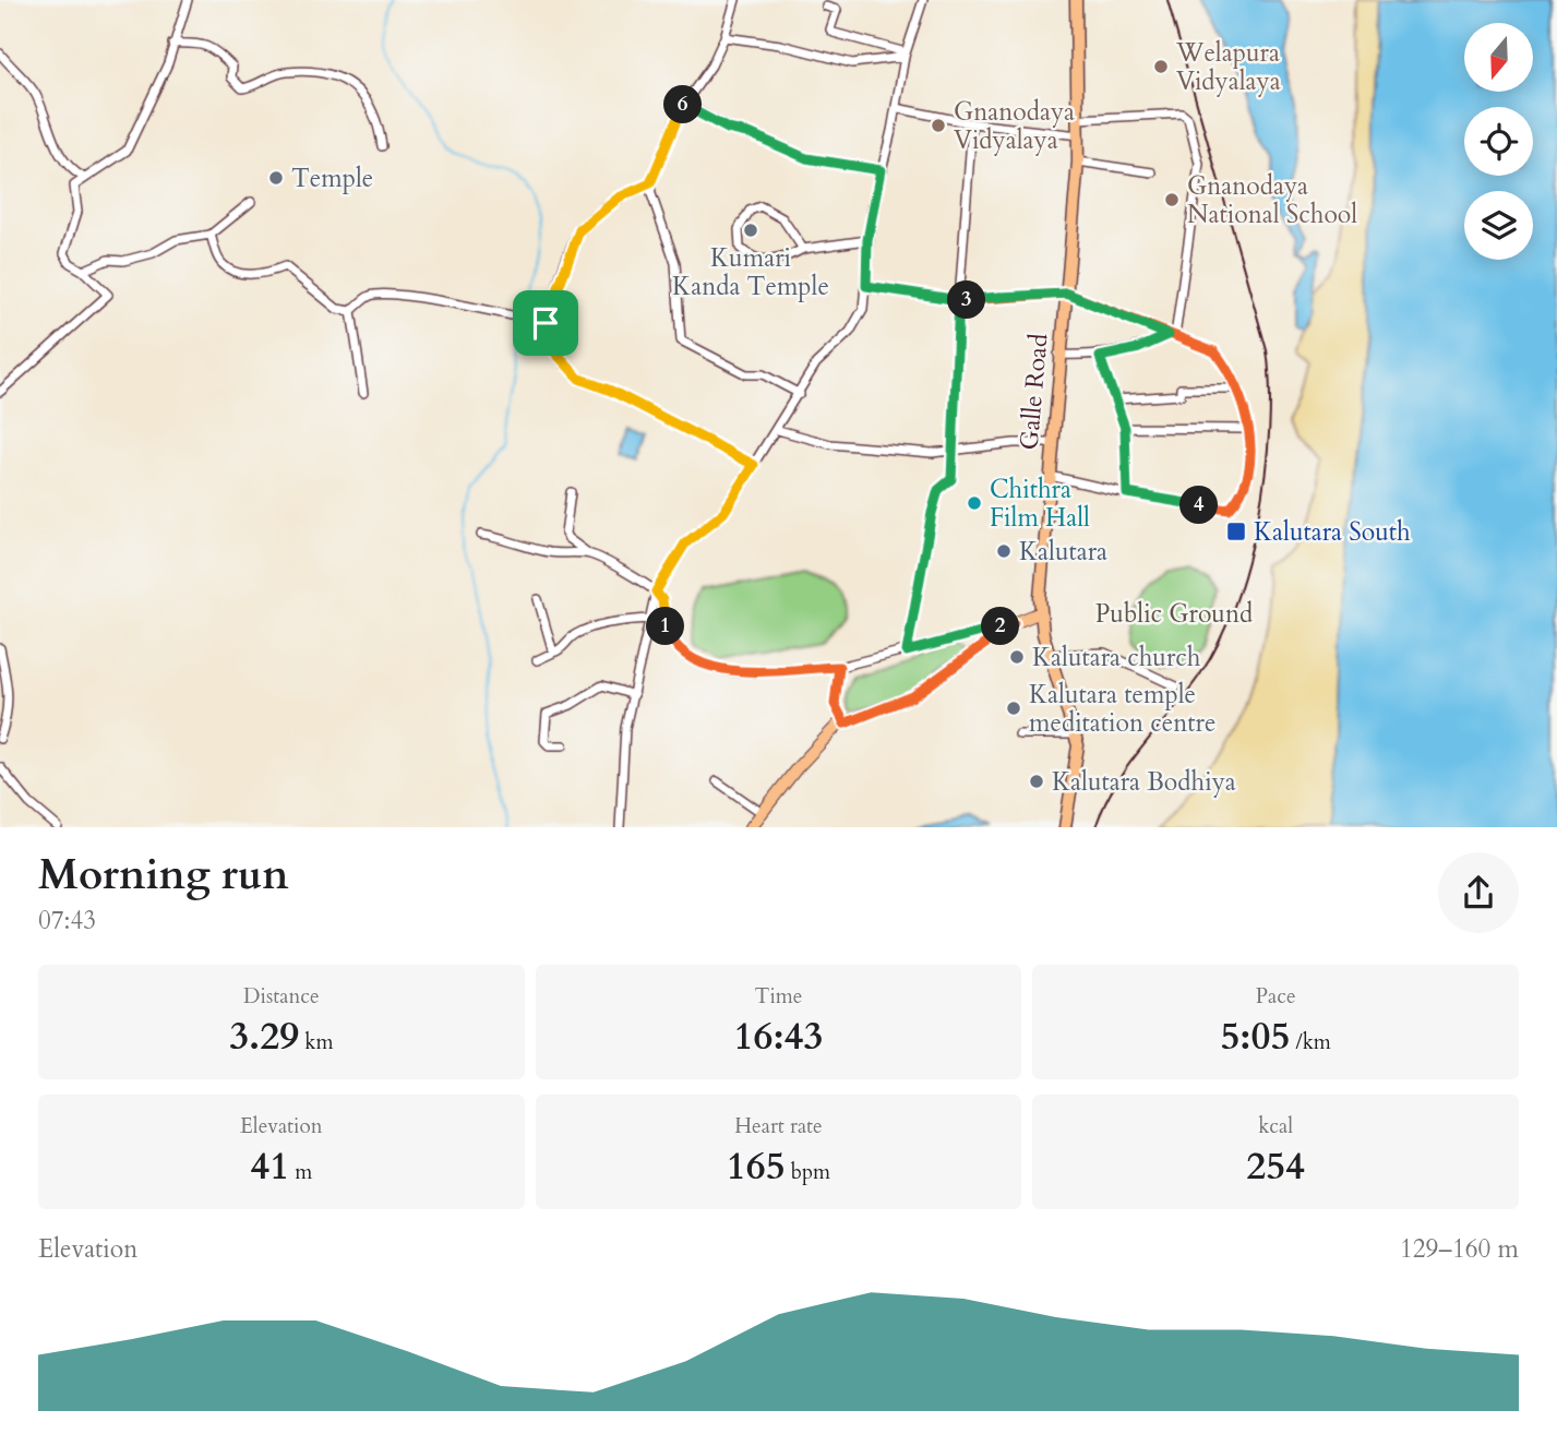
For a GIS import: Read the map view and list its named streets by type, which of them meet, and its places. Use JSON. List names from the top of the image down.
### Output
{
  "streets": {
    "highway": ["Galle Road"]
  },
  "parks": ["Public Ground"],
  "places": {
    "other": [
      "Welapura Vidyalaya",
      "Gnanodaya Vidyalaya",
      "Temple",
      "Gnanodaya National School",
      "Kumari Kanda Temple",
      "Chithra Film Hall",
      "Kalutara",
      "Kalutara church",
      "Kalutara temple meditation centre",
      "Kalutara Bodhiya"
    ],
    "transit": ["Kalutara South"]
  },
  "north": "bottom",
  "page": {
    "pins": [
      "6",
      "3",
      "4",
      "1",
      "2"
    ],
    "heading": ["Morning run", "07:43"],
    "stats": [
      ["Distance", "3.29 km"],
      ["Time", "16:43"],
      ["Pace", "5:05 /km"],
      ["Elevation", "41 m"],
      ["Heart rate", "165 bpm"],
      ["kcal", "254"]
    ],
    "chart": ["Elevation", "129–160 m"]
  }
}
